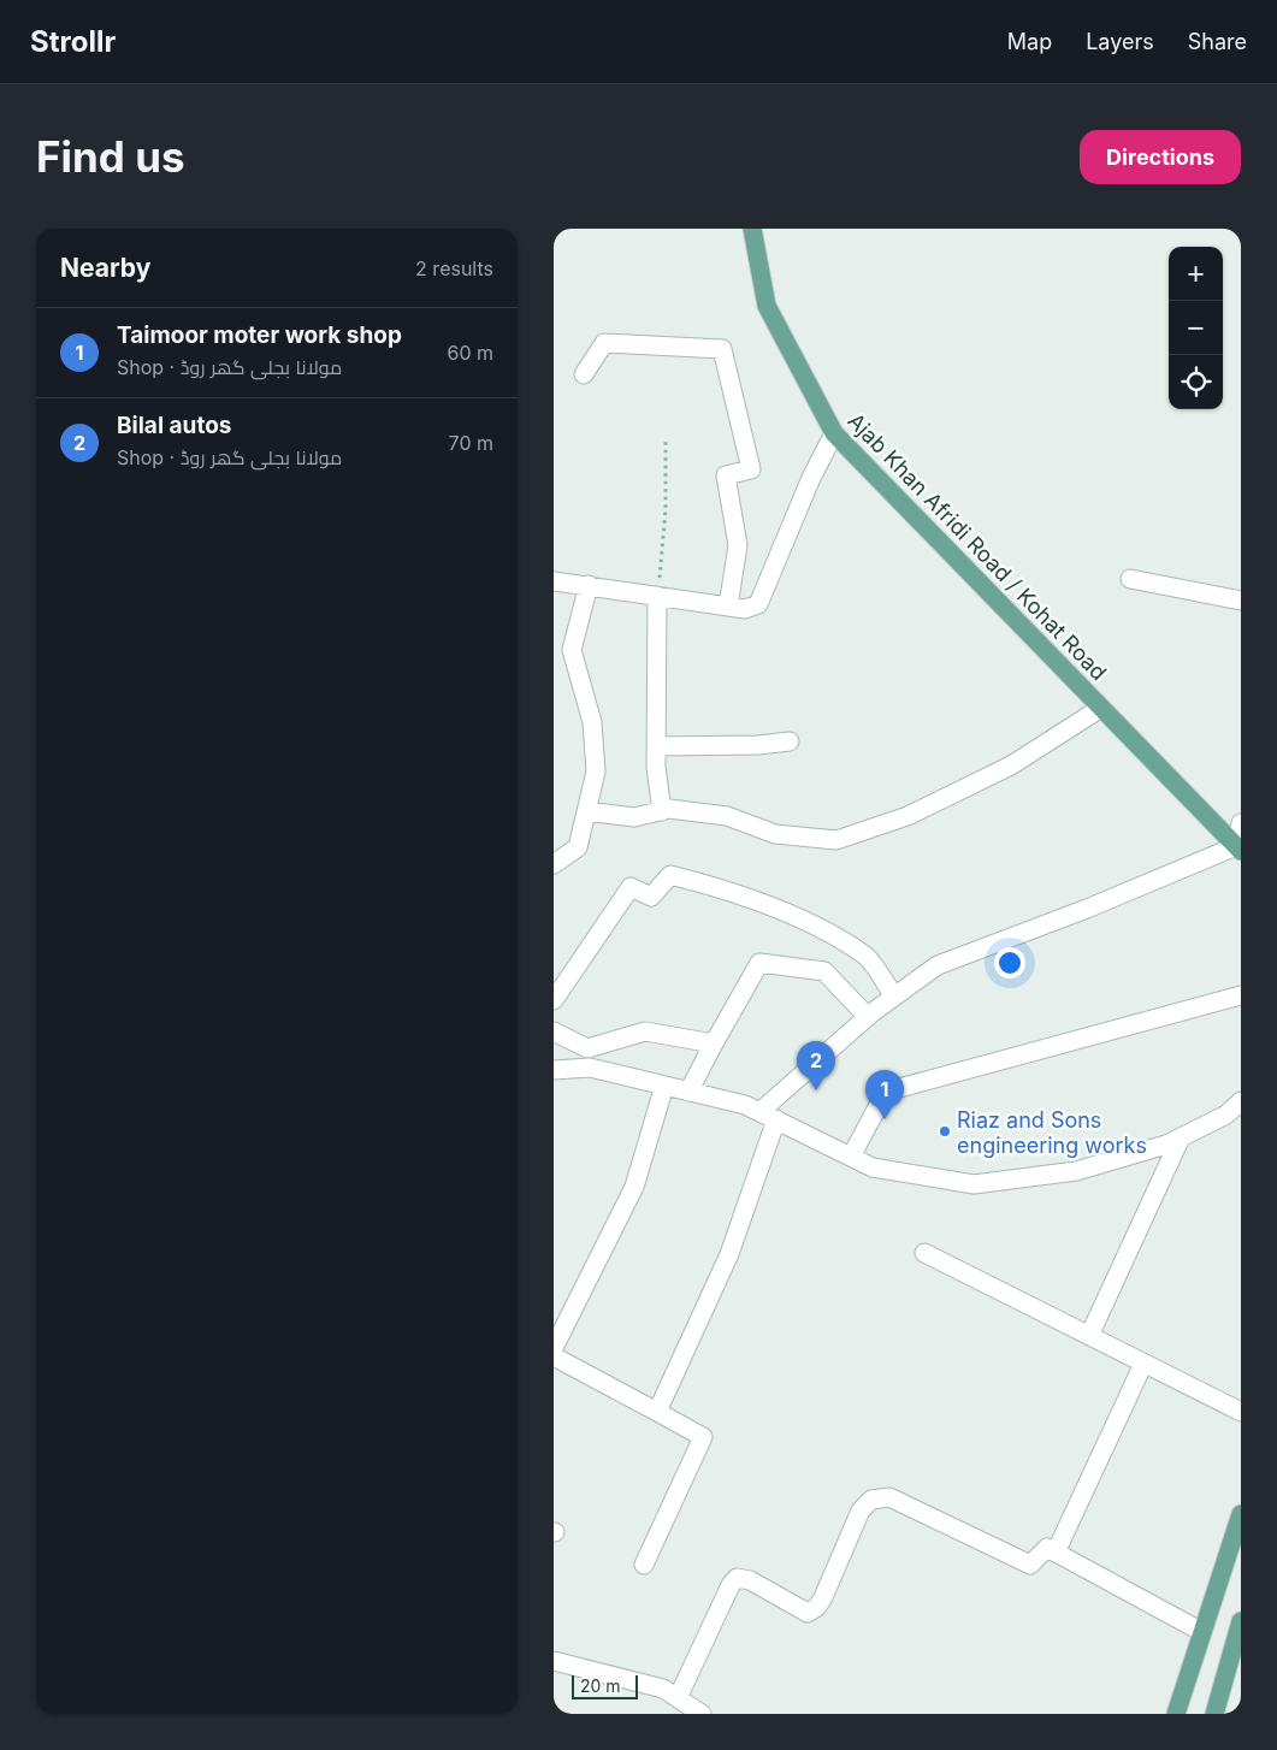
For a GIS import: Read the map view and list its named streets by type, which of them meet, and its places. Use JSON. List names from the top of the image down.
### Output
{
  "streets": {
    "main road": ["Ajab Khan Afridi Road / Kohat Road"]
  },
  "places": ["Riaz and Sons engineering works"],
  "scale_bar": "20 m",
  "page": {
    "header": "Strollr",
    "nav": ["Map", "Layers", "Share"],
    "buttons": "Directions",
    "title": "Find us",
    "heading": ["Nearby", "2 results"],
    "map_buttons": ["+", "−"],
    "list": [
      {
        "mark": "1",
        "name": "Taimoor moter work shop",
        "note": "Shop · مولانا بجلی گھر روڈ",
        "value": "60 m"
      },
      {
        "mark": "2",
        "name": "Bilal autos",
        "note": "Shop · مولانا بجلی گھر روڈ",
        "value": "70 m"
      }
    ],
    "pins": ["2", "1"],
    "scale": "20 m"
  }
}
